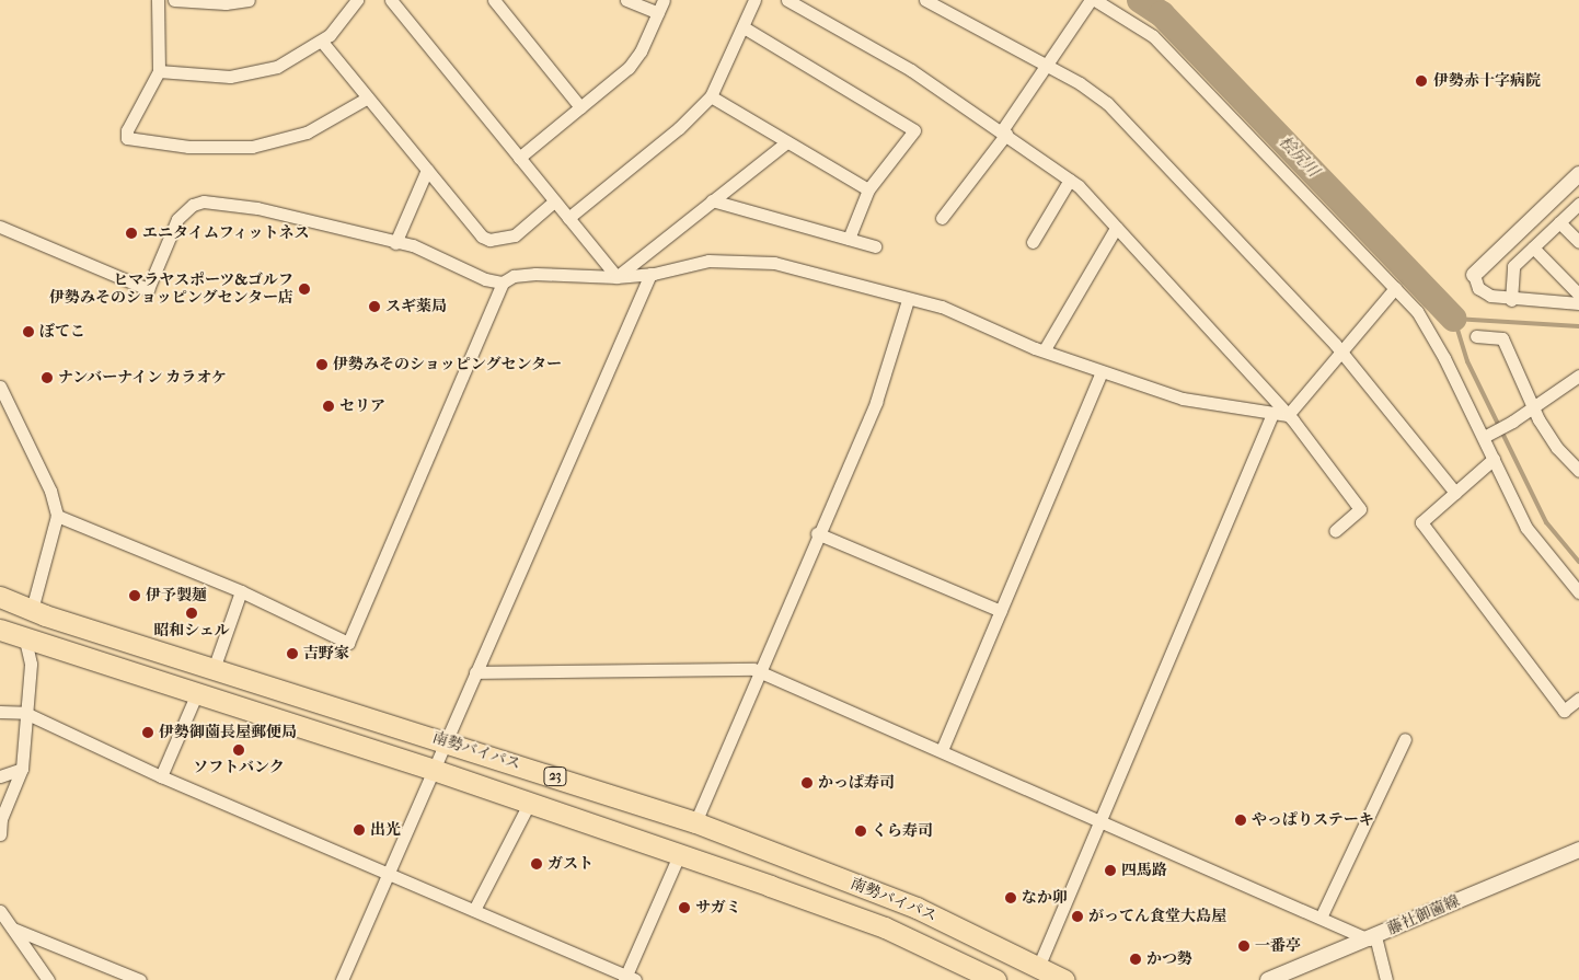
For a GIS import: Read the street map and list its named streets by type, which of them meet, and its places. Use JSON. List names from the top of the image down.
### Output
{
  "streets": {
    "highway": ["南勢バイパス", "23"],
    "street": ["藤社御薗線"]
  },
  "water": ["桧尻川"],
  "places": [
    "伊勢赤十字病院",
    "エニタイムフィットネス",
    "ヒマラヤスポーツ&ゴルフ 伊勢みそのショッピングセンター店",
    "スギ薬局",
    "ぼてこ",
    "伊勢みそのショッピングセンター",
    "ナンバーナイン カラオケ",
    "セリア",
    "伊予製麺",
    "昭和シェル",
    "吉野家",
    "伊勢御薗長屋郵便局",
    "ソフトバンク",
    "かっぱ寿司",
    "やっぱりステーキ",
    "出光",
    "くら寿司",
    "ガスト",
    "四馬路",
    "なか卯",
    "サガミ",
    "がってん食堂大島屋",
    "一番亭",
    "かつ勢"
  ]
}
